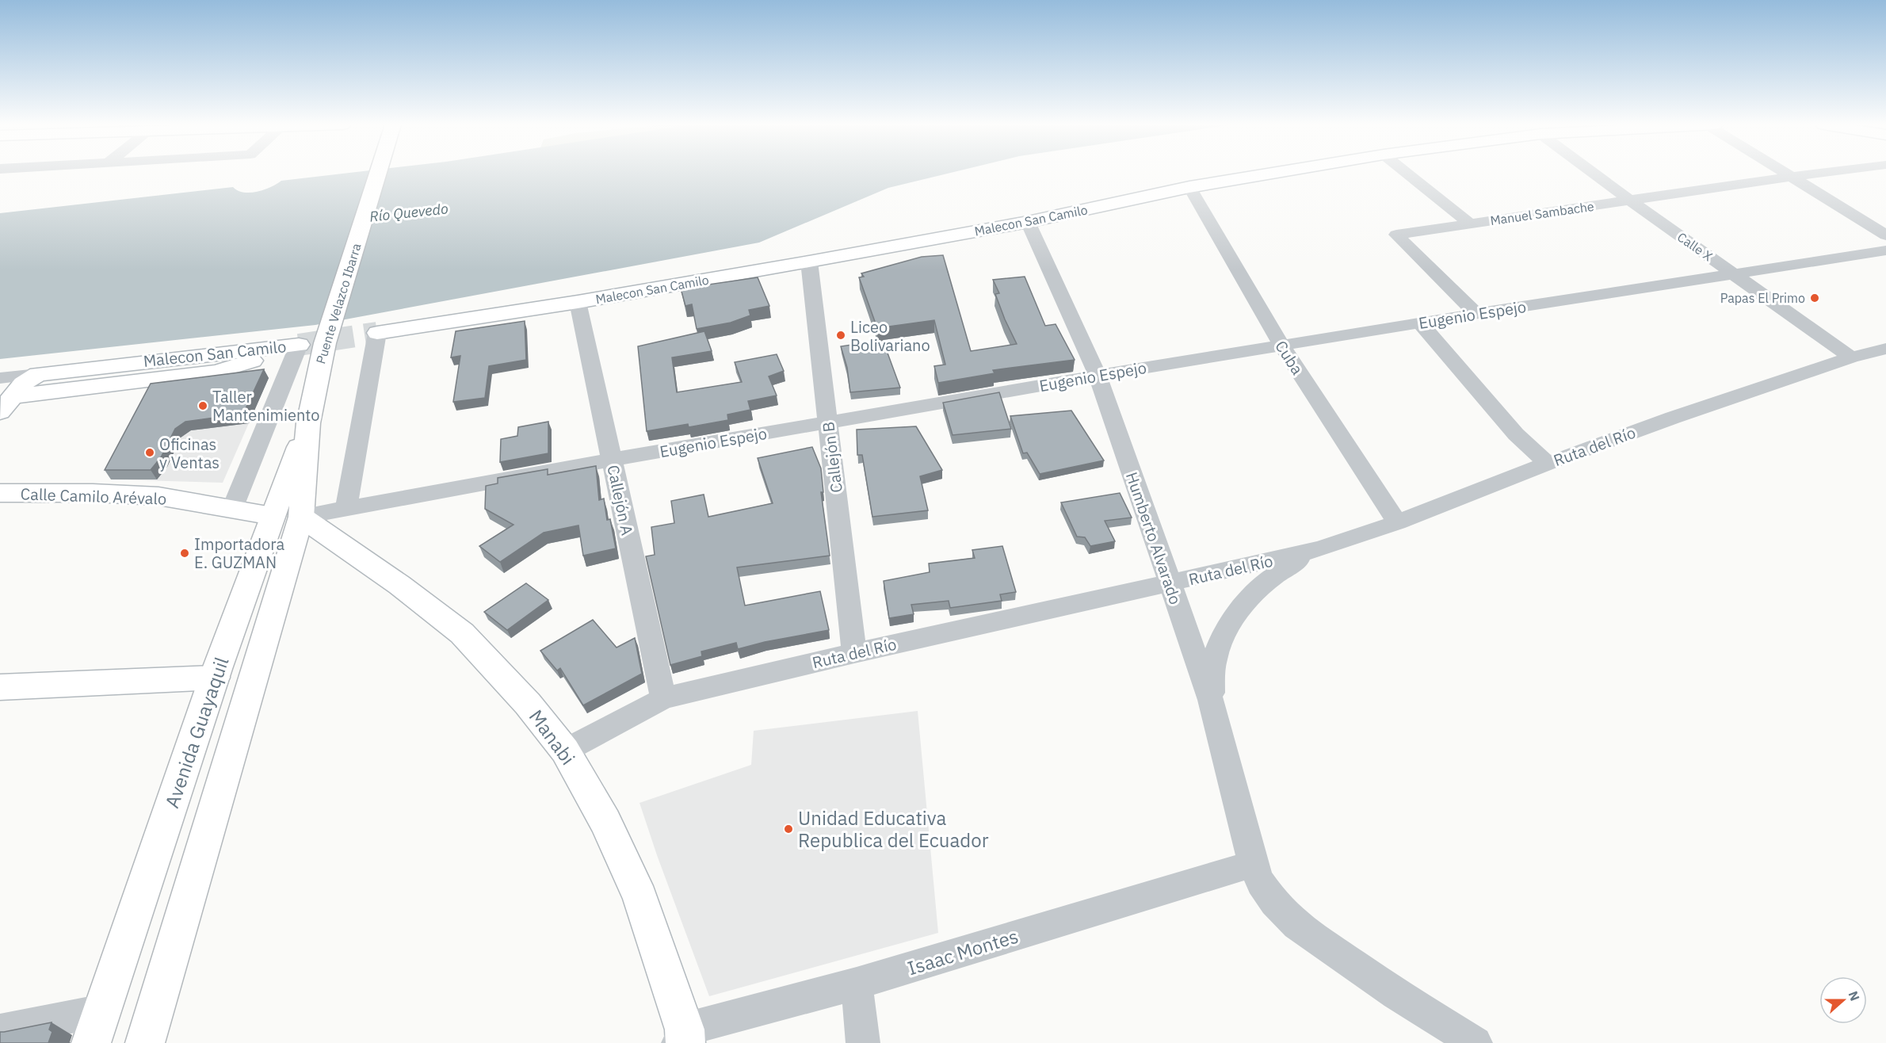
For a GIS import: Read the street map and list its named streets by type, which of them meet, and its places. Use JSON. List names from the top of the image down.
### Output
{
  "streets": {
    "main road": [
      "Malecon San Camilo",
      "Puente Velazco Ibarra",
      "Calle Camilo Arévalo",
      "Avenida Guayaquil",
      "Manabi"
    ],
    "street": [
      "Manuel Sambache",
      "Calle X",
      "Eugenio Espejo",
      "Cuba",
      "Ruta del Río",
      "Callejón B",
      "Callejón A",
      "Humberto Alvarado",
      "Isaac Montes"
    ]
  },
  "crossings": [
    ["Manuel Sambache", "Calle X"],
    ["Manuel Sambache", "Eugenio Espejo"],
    ["Malecon San Camilo", "Cuba"],
    ["Malecon San Camilo", "Callejón B"],
    ["Malecon San Camilo", "Callejón A"],
    ["Malecon San Camilo", "Humberto Alvarado"],
    ["Calle X", "Eugenio Espejo"],
    ["Calle X", "Ruta del Río"],
    ["Puente Velazco Ibarra", "Avenida Guayaquil"],
    ["Eugenio Espejo", "Cuba"],
    ["Eugenio Espejo", "Callejón B"],
    ["Eugenio Espejo", "Calle Camilo Arévalo"],
    ["Eugenio Espejo", "Callejón A"],
    ["Eugenio Espejo", "Humberto Alvarado"],
    ["Eugenio Espejo", "Avenida Guayaquil"],
    ["Eugenio Espejo", "Manabi"],
    ["Cuba", "Ruta del Río"],
    ["Ruta del Río", "Callejón B"],
    ["Ruta del Río", "Callejón A"],
    ["Ruta del Río", "Humberto Alvarado"],
    ["Ruta del Río", "Manabi"],
    ["Calle Camilo Arévalo", "Avenida Guayaquil"],
    ["Calle Camilo Arévalo", "Manabi"],
    ["Humberto Alvarado", "Isaac Montes"],
    ["Avenida Guayaquil", "Manabi"],
    ["Manabi", "Isaac Montes"]
  ],
  "water": ["Río Quevedo"],
  "places": [
    "Papas El Primo",
    "Liceo Bolivariano",
    "Taller Mantenimiento",
    "Oficinas y Ventas",
    "Importadora E. GUZMAN",
    "Unidad Educativa Republica del Ecuador"
  ],
  "north": "right"
}
